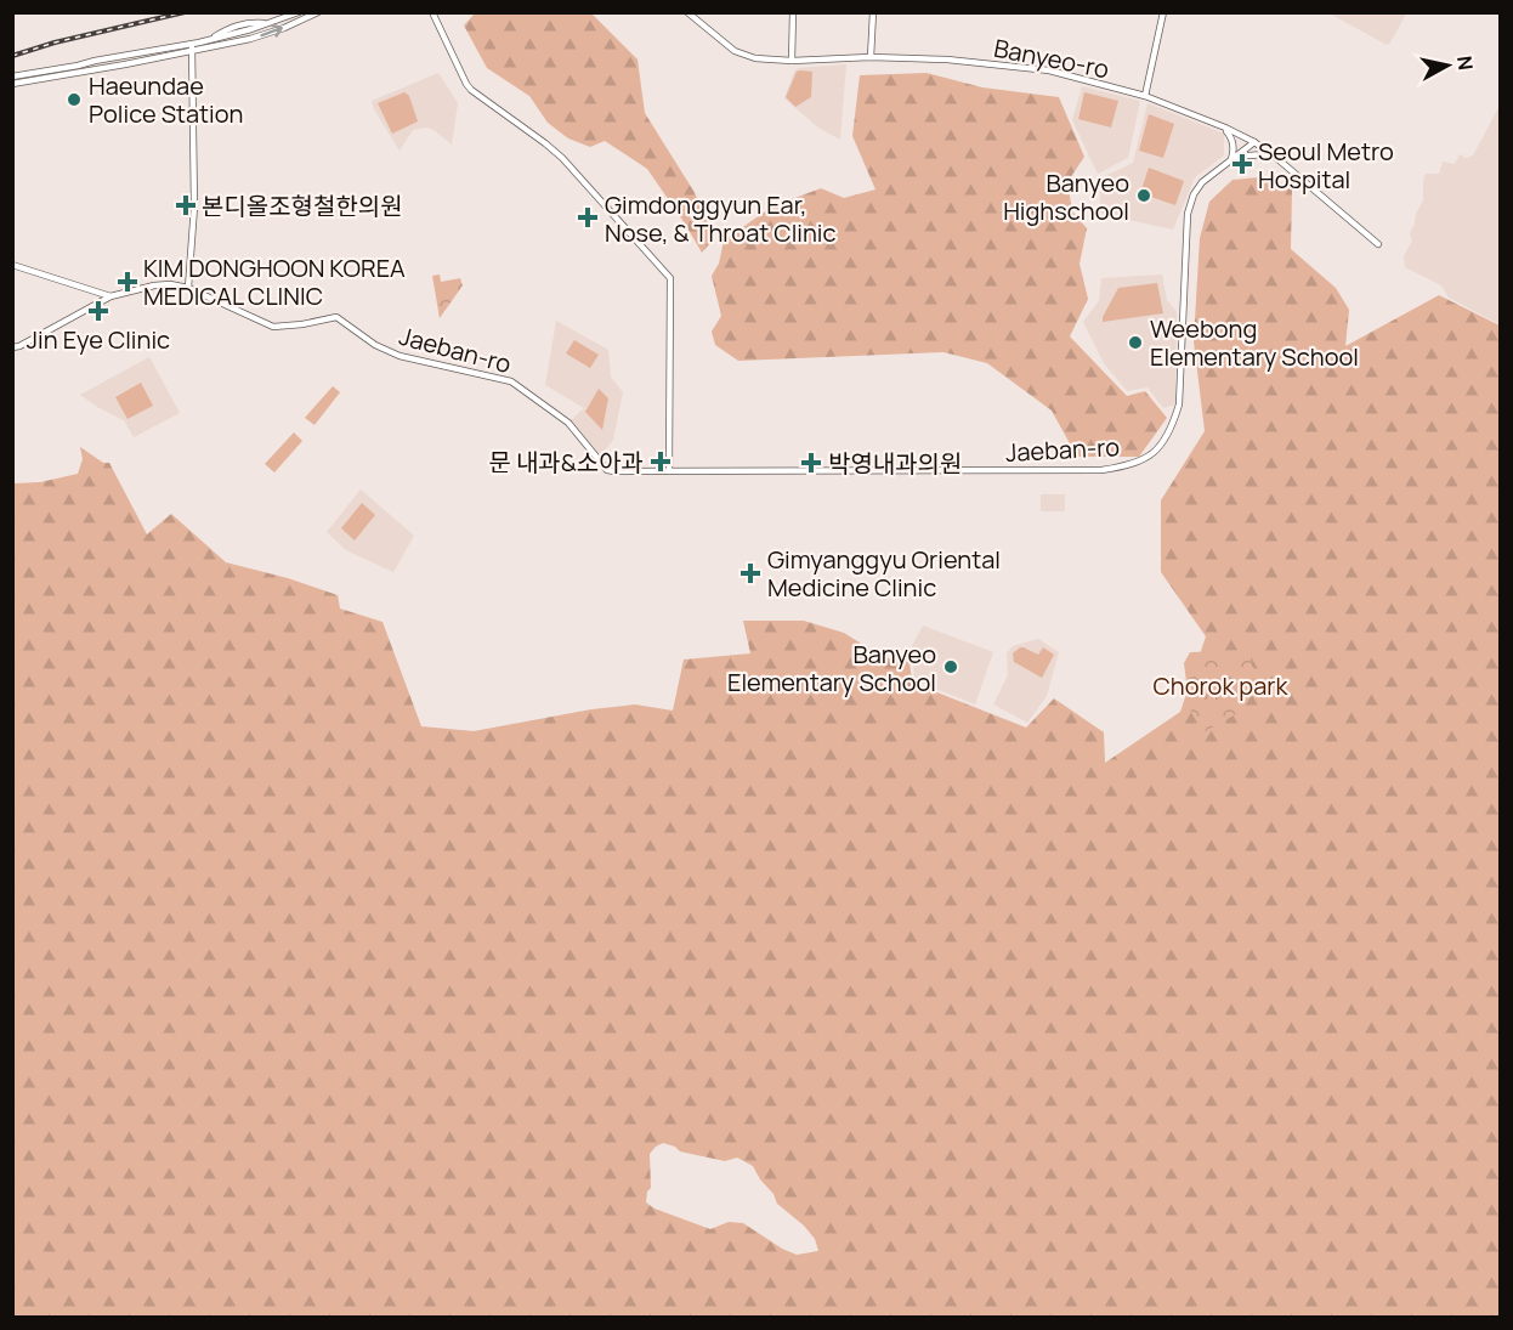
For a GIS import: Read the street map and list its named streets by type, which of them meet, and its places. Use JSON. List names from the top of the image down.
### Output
{
  "streets": {
    "main road": ["Banyeo-ro", "Jaeban-ro"]
  },
  "crossings": [
    ["Banyeo-ro", "Jaeban-ro"]
  ],
  "parks": ["Chorok park"],
  "places": {
    "other": [
      "Haeundae Police Station",
      "Banyeo Highschool",
      "Weebong Elementary School",
      "Banyeo Elementary School"
    ],
    "health": [
      "Seoul Metro Hospital",
      "본디올조형철한의원",
      "Gimdonggyun Ear, Nose, & Throat Clinic",
      "KIM DONGHOON KOREA MEDICAL CLINIC",
      "Jin Eye Clinic",
      "문 내과&소아과",
      "박영내과의원",
      "Gimyanggyu Oriental Medicine Clinic"
    ]
  },
  "north": "right"
}
